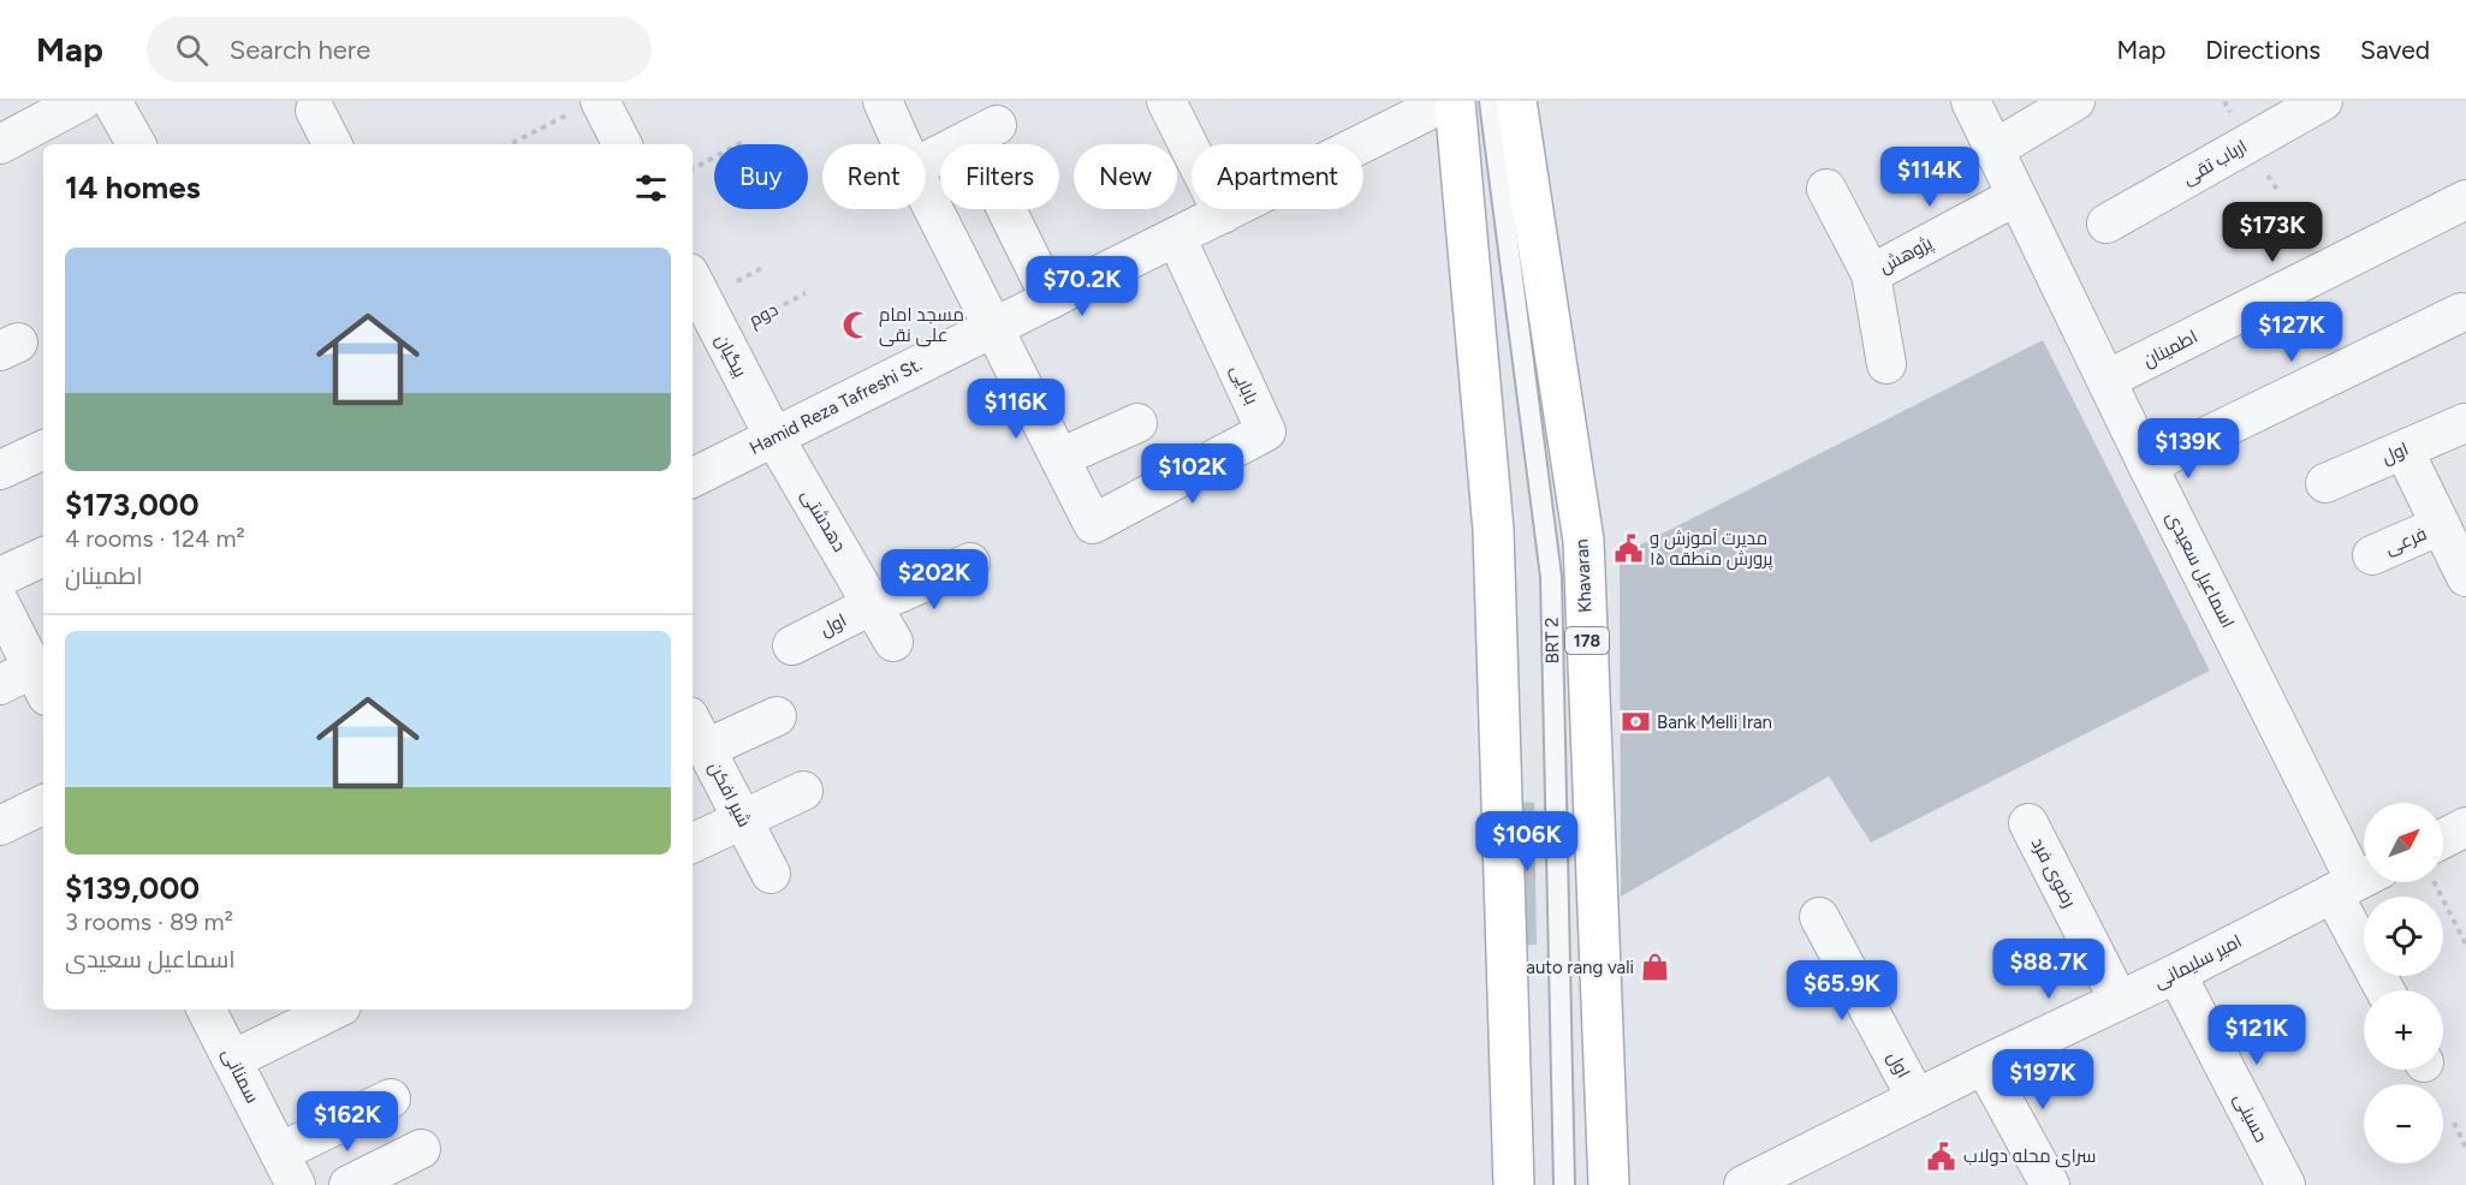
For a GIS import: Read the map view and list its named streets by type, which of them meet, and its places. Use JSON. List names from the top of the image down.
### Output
{
  "streets": {
    "main road": ["Khavaran", "178"],
    "street": [
      "ارباب تقی",
      "پژوهش",
      "اطمینان",
      "بیگیان",
      "بابایی",
      "Hamid Reza Tafreshi St.",
      "اول",
      "دهدشتی",
      "فرعی",
      "اسماعیل سعیدی",
      "شیر افکن",
      "رضوی فرد",
      "امیر سلیمانی",
      "سمنانی",
      "حسینی"
    ],
    "lane": ["BRT 2"],
    "path": ["دوم"]
  },
  "crossings": [
    ["پژوهش", "اسماعیل سعیدی"],
    ["دوم", "بیگیان"],
    ["اطمینان", "اسماعیل سعیدی"],
    ["بیگیان", "Hamid Reza Tafreshi St."],
    ["بیگیان", "دهدشتی"],
    ["بابایی", "Hamid Reza Tafreshi St."],
    ["Hamid Reza Tafreshi St.", "دهدشتی"],
    ["اول", "دهدشتی"],
    ["اول", "امیر سلیمانی"],
    ["اسماعیل سعیدی", "امیر سلیمانی"],
    ["رضوی فرد", "امیر سلیمانی"],
    ["امیر سلیمانی", "حسینی"]
  ],
  "places": {
    "mosque": ["مسجد امام علی نقی"],
    "public building": ["مدیرت آموزش و پرورش منطقه ۱۵", "سرای محله دولاب"],
    "bank": ["Bank Melli Iran"],
    "shop": ["auto rang vali"]
  },
  "north": "top right",
  "page": {
    "header": "Map",
    "search": "Search here",
    "nav": ["Map", "Directions", "Saved"],
    "chip": [
      "Buy",
      "Rent",
      "Filters",
      "New",
      "Apartment"
    ],
    "heading": "14 homes",
    "price": [
      "$114K",
      "$173K",
      "$70.2K",
      "$127K",
      "$116K",
      "$139K",
      "$102K",
      "$202K",
      "$106K",
      "$88.7K",
      "$65.9K",
      "$121K",
      "$197K",
      "$162K"
    ],
    "list": [
      {
        "name": "$173,000",
        "note": "4 rooms · 124 m² · اطمینان"
      },
      {
        "name": "$139,000",
        "note": "3 rooms · 89 m² · اسماعیل سعیدی"
      }
    ],
    "map_buttons": ["+", "−"]
  }
}
